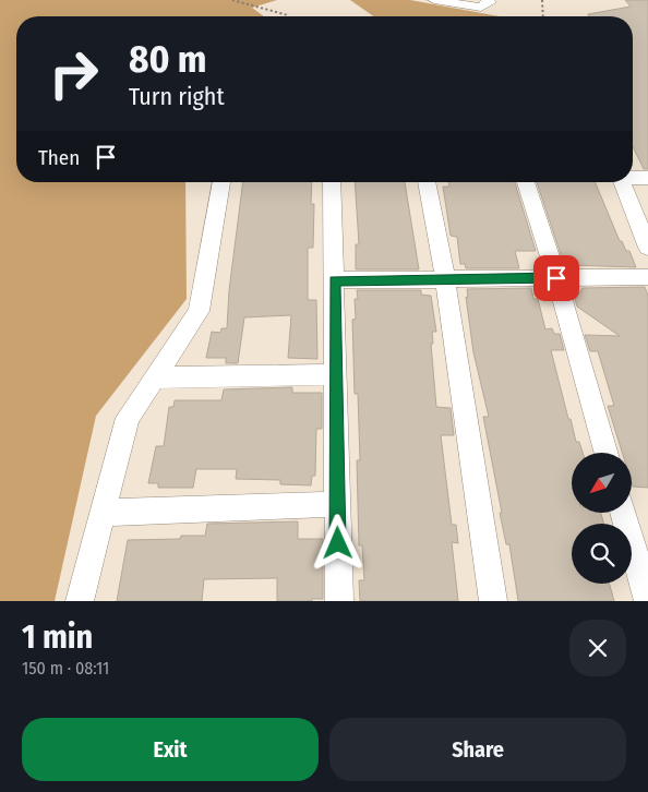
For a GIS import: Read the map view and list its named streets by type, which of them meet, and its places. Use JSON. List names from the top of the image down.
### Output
{
  "north": "bottom left",
  "page": {
    "turn": ["80 m", "Turn right"],
    "then": "Then",
    "heading": ["1 min", "150 m · 08:11"],
    "buttons": ["Exit", "Share"]
  }
}
